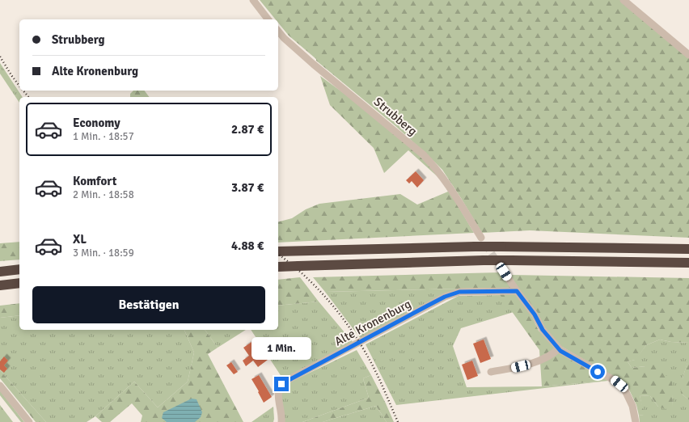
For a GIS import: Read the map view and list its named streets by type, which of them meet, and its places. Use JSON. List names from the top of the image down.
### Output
{
  "streets": {
    "street": ["Strubberg", "Alte Kronenburg"]
  },
  "page": {
    "banner": ["Strubberg", "Alte Kronenburg"],
    "list": [
      {
        "name": "Economy",
        "note": "1 Min. · 18:57",
        "value": "2.87 €"
      },
      {
        "name": "Komfort",
        "note": "2 Min. · 18:58",
        "value": "3.87 €"
      },
      {
        "name": "XL",
        "note": "3 Min. · 18:59",
        "value": "4.88 €"
      }
    ],
    "buttons": "Bestätigen",
    "bubble": "1 Min."
  }
}
